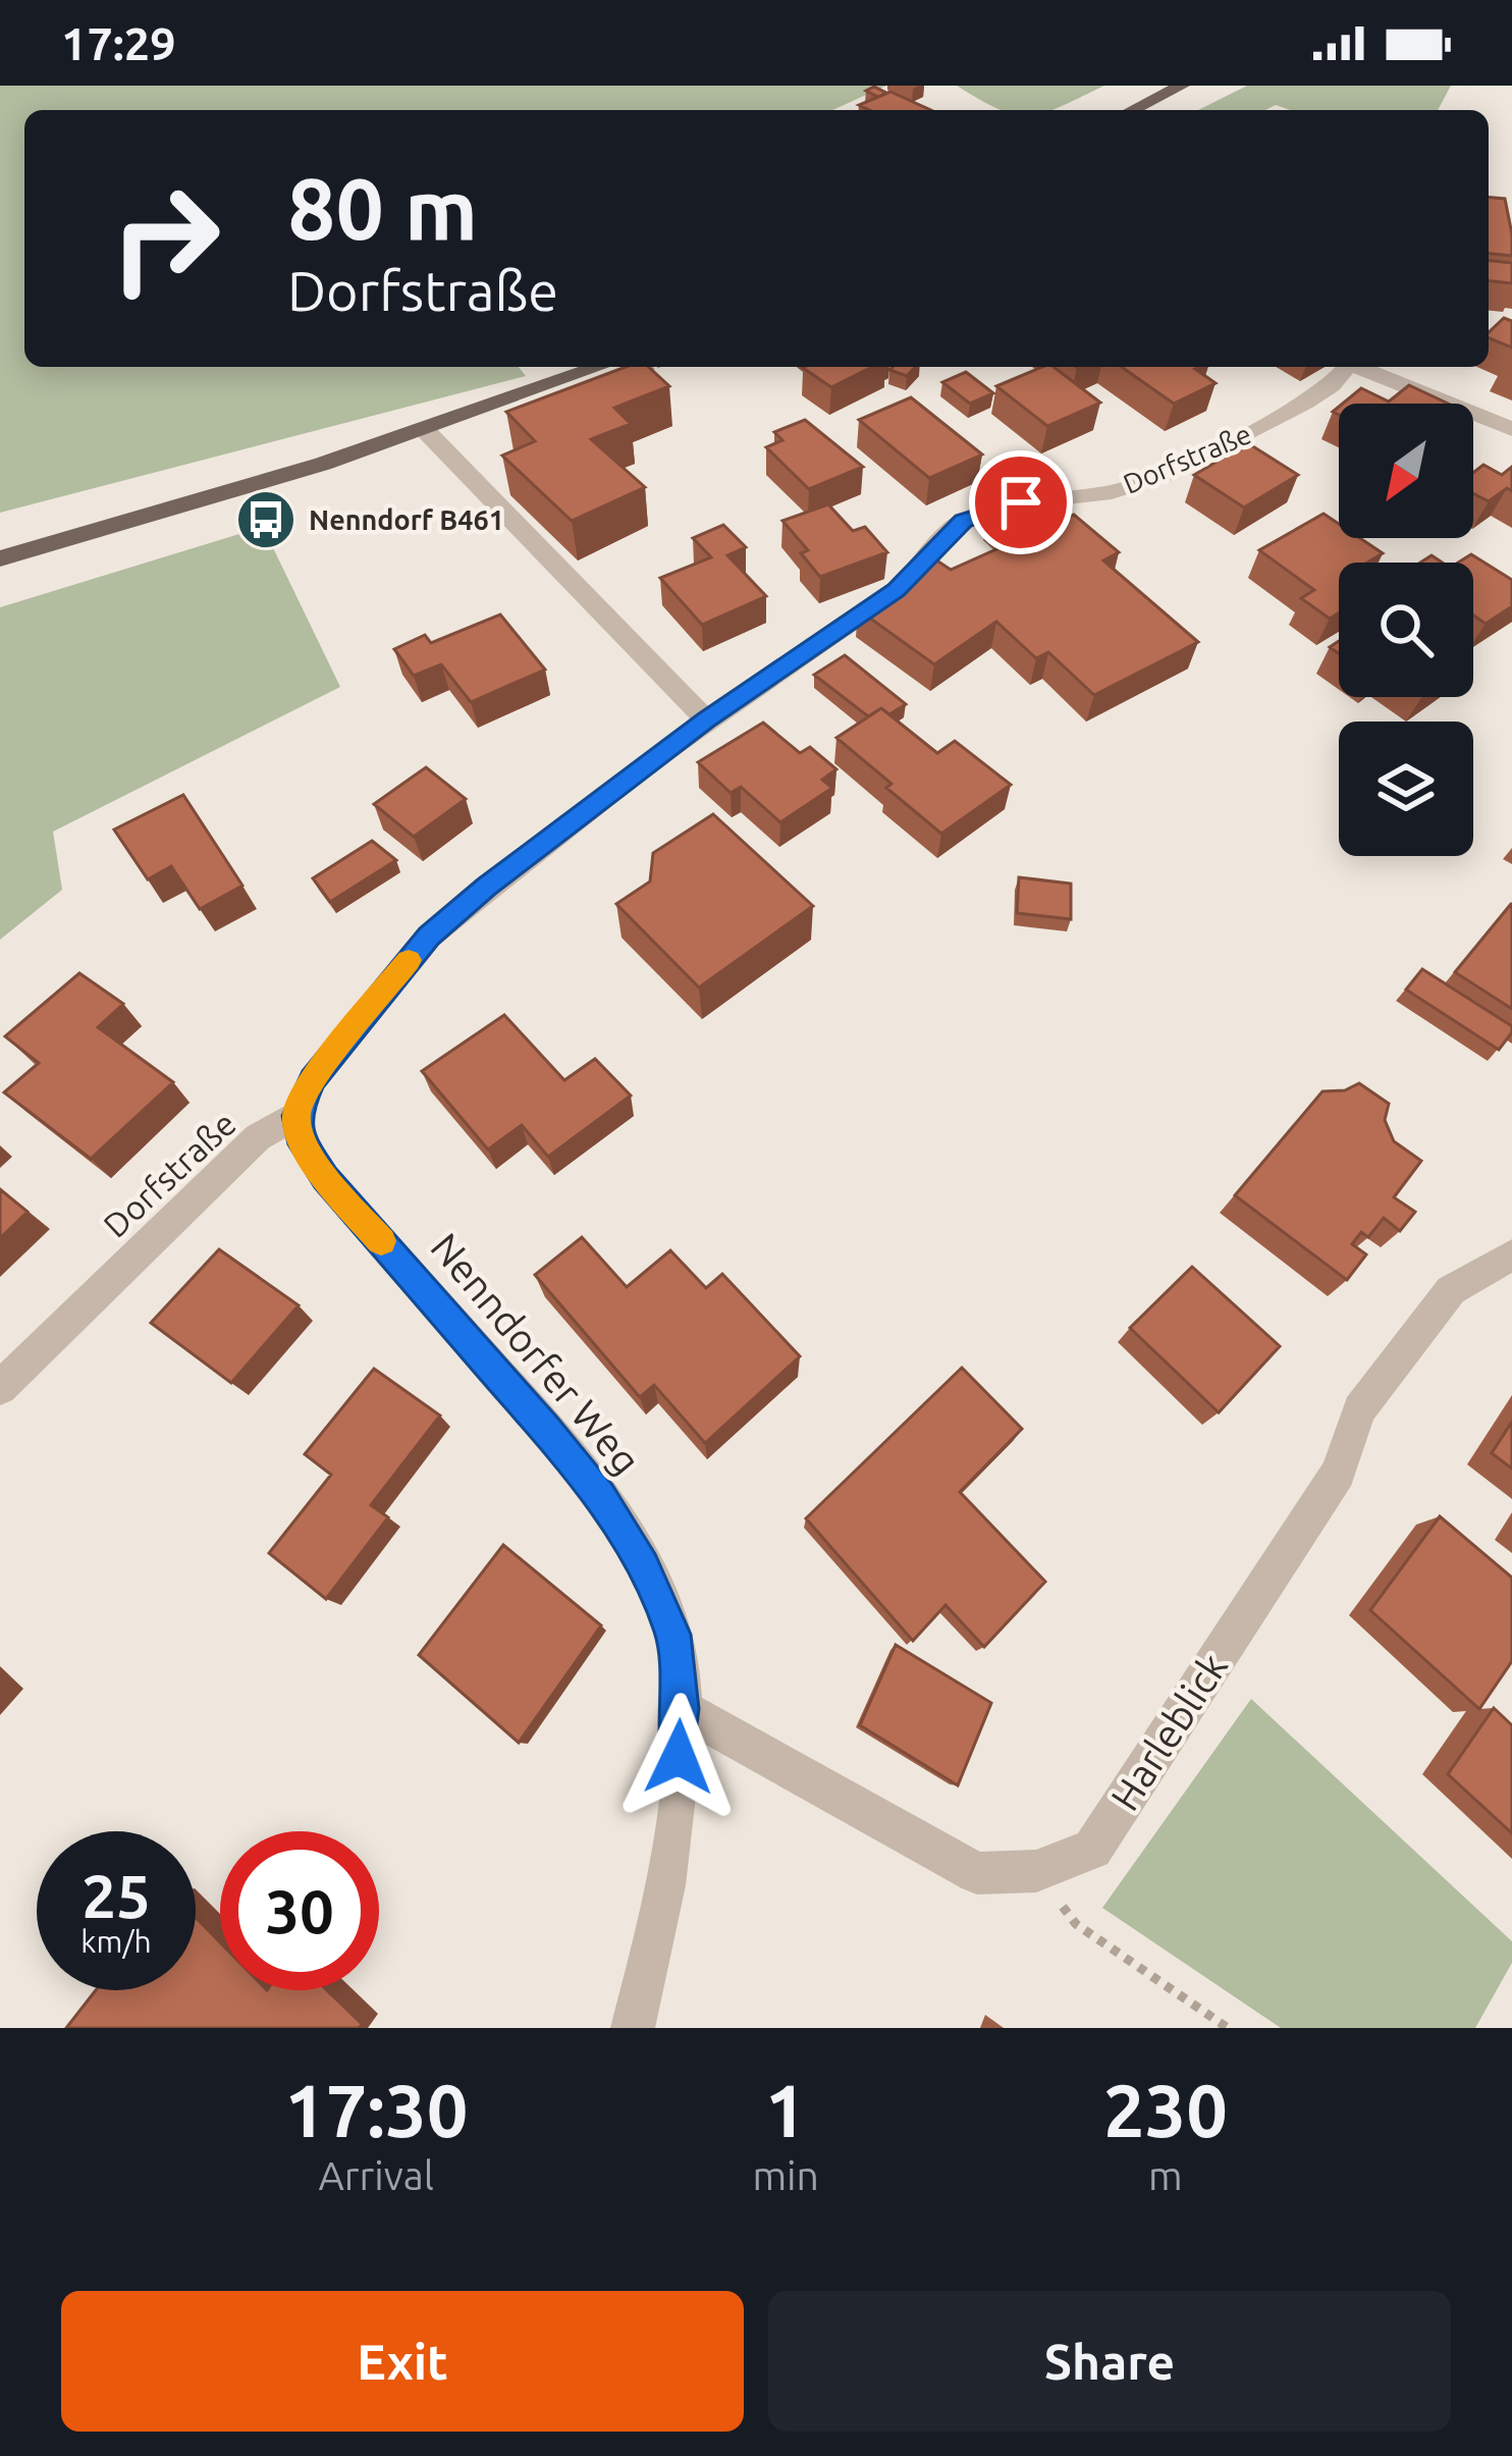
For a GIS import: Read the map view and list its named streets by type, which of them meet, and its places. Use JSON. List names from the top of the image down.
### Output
{
  "streets": {
    "street": ["Dorfstraße", "Nenndorfer Weg", "Harleblick"]
  },
  "crossings": [
    ["Dorfstraße", "Nenndorfer Weg"],
    ["Nenndorfer Weg", "Harleblick"]
  ],
  "places": {
    "bus stop": ["Nenndorf B461"]
  },
  "north": "bottom left",
  "page": {
    "status": "17:29",
    "turn": ["80 m", "Dorfstraße"],
    "speed": "25 km/h",
    "limit": "30",
    "eta": [
      "17:30",
      "Arrival",
      "1",
      "min",
      "230",
      "m"
    ],
    "buttons": ["Exit", "Share"]
  }
}
